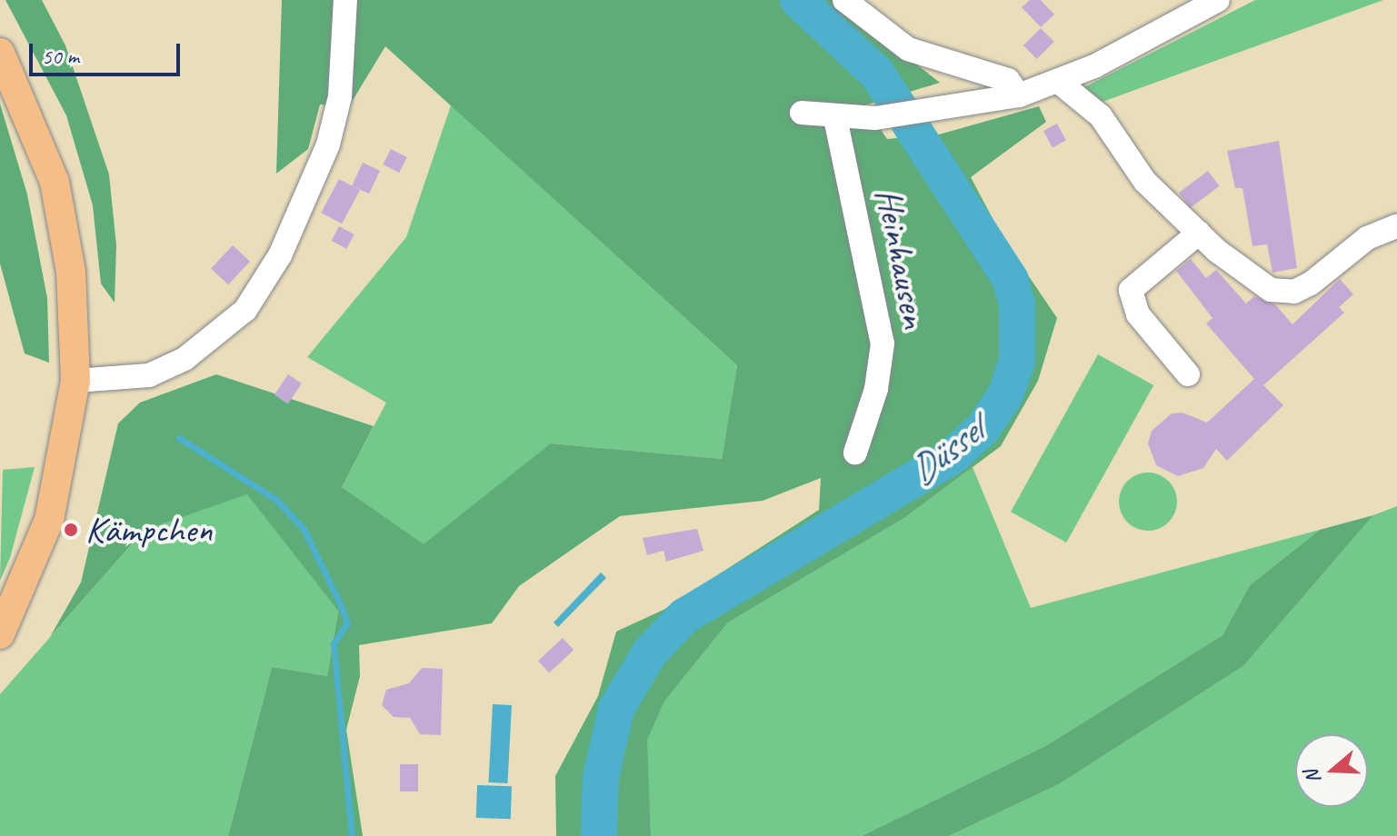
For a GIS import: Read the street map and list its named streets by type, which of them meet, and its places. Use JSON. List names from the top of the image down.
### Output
{
  "streets": {
    "street": ["Heinhausen"]
  },
  "water": ["Düssel"],
  "places": ["Kämpchen"],
  "scale_bar": "50 m",
  "north": "left"
}
